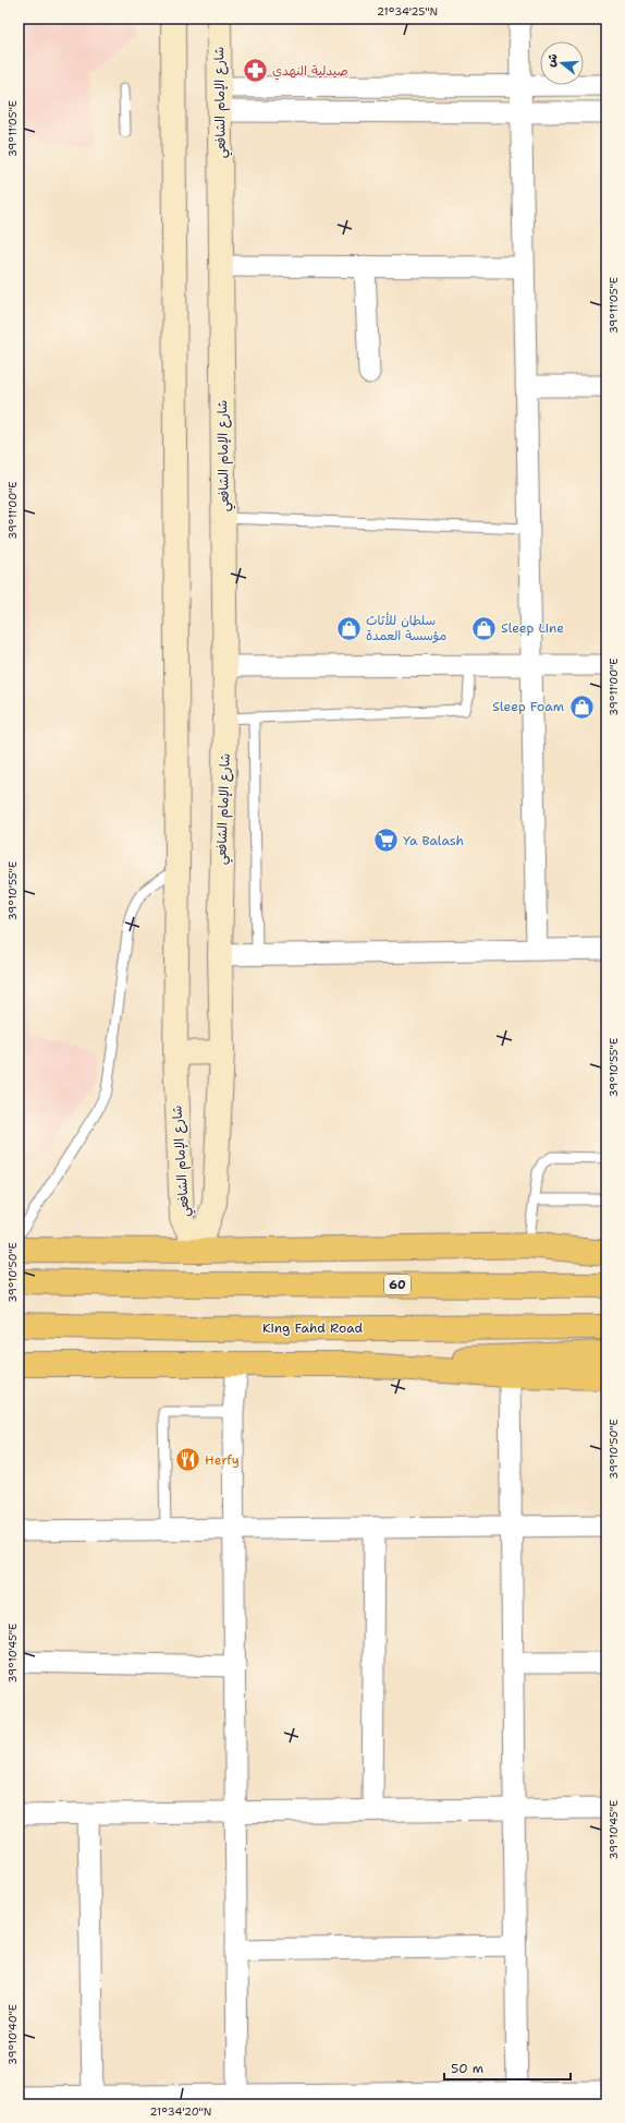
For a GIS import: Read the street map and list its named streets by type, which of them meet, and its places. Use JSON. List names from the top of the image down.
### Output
{
  "streets": {
    "main road": ["شارع الإمام الشافعي", "60", "King Fahd Road"]
  },
  "places": {
    "pharmacy": ["صيدلية النهدي"],
    "shop": ["سلطان للأثاث مؤسسة العمدة", "Sleep Line", "Sleep Foam"],
    "supermarket": ["Ya Balash"],
    "restaurant": ["Herfy"]
  },
  "scale_bar": "50 m",
  "north": "left",
  "coordinates": [
    "21°34'25\"N",
    "39°11'05\"E",
    "39°11'00\"E",
    "39°10'55\"E",
    "39°10'50\"E",
    "39°10'45\"E",
    "39°10'40\"E",
    "21°34'20\"N"
  ]
}
